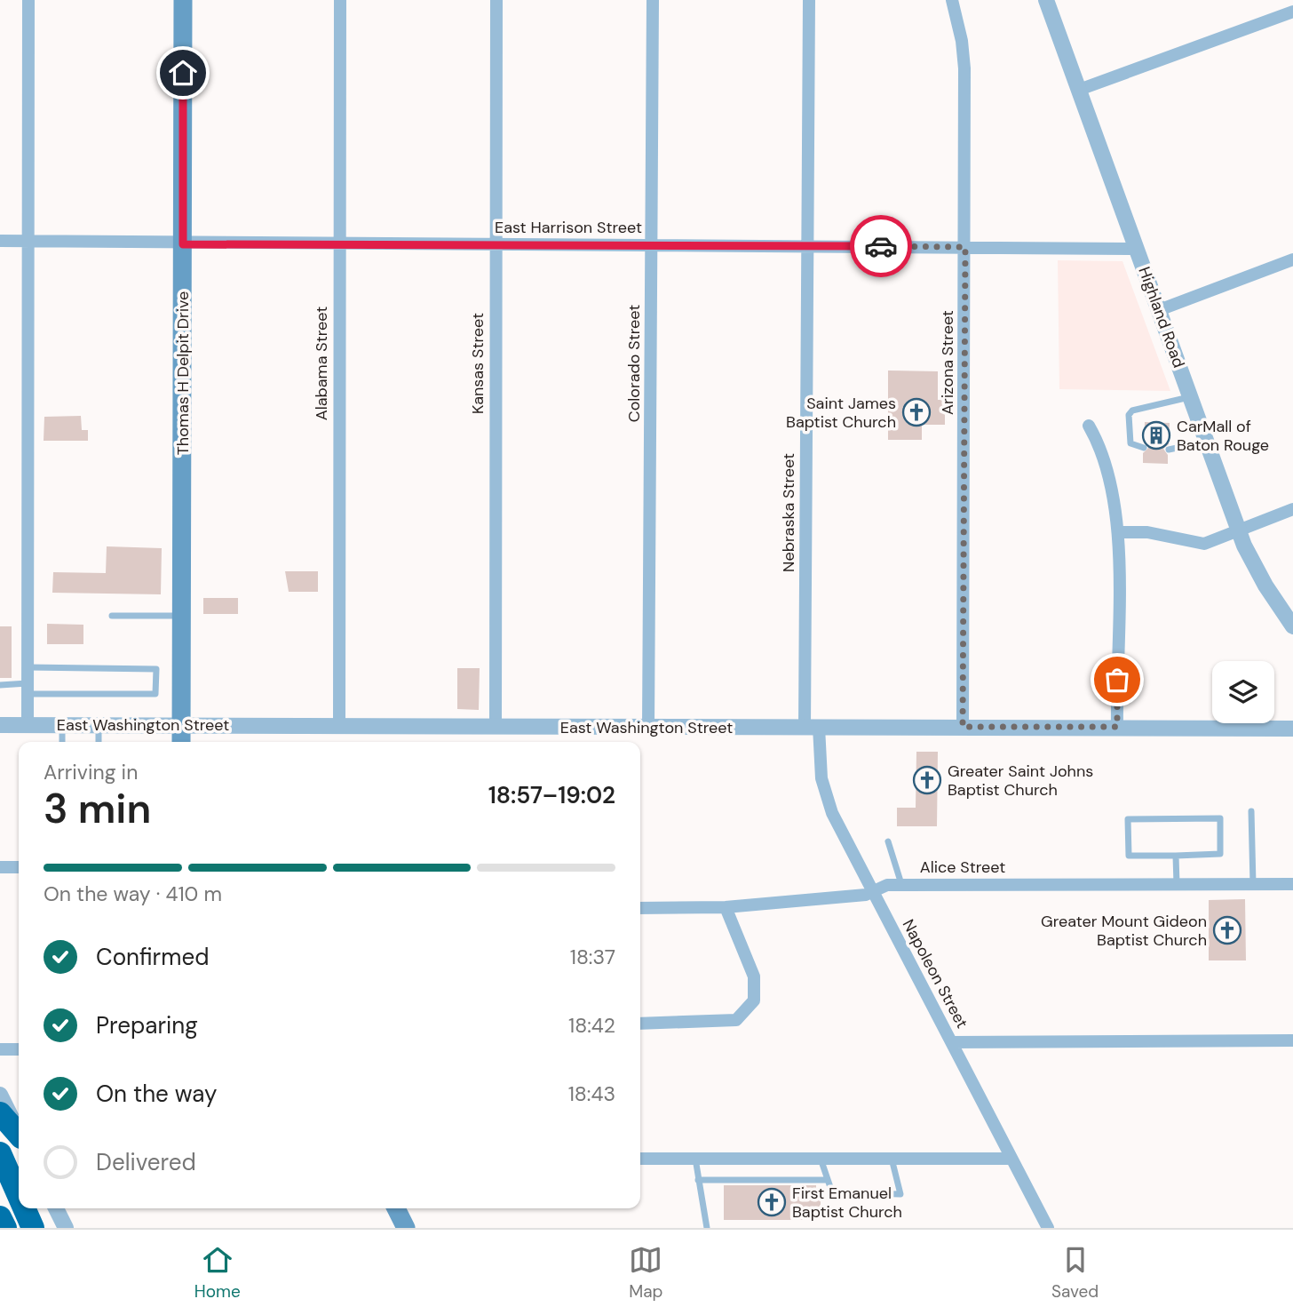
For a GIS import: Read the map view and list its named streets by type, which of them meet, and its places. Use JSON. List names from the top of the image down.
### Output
{
  "streets": {
    "main road": ["Thomas H Delpit Drive"],
    "street": [
      "East Harrison Street",
      "Highland Road",
      "Arizona Street",
      "Alabama Street",
      "Kansas Street",
      "Colorado Street",
      "Nebraska Street",
      "East Washington Street",
      "Alice Street",
      "Napoleon Street"
    ]
  },
  "crossings": [
    ["East Harrison Street", "Highland Road"],
    ["East Harrison Street", "Arizona Street"],
    ["East Harrison Street", "Alabama Street"],
    ["East Harrison Street", "Kansas Street"],
    ["East Harrison Street", "Colorado Street"],
    ["East Harrison Street", "Thomas H Delpit Drive"],
    ["East Harrison Street", "Nebraska Street"],
    ["Arizona Street", "East Washington Street"],
    ["Alabama Street", "East Washington Street"],
    ["Kansas Street", "East Washington Street"],
    ["Colorado Street", "East Washington Street"],
    ["Thomas H Delpit Drive", "East Washington Street"],
    ["Nebraska Street", "East Washington Street"],
    ["Nebraska Street", "Napoleon Street"],
    ["East Washington Street", "Napoleon Street"],
    ["Alice Street", "Napoleon Street"]
  ],
  "places": {
    "church": [
      "Saint James Baptist Church",
      "Greater Saint Johns Baptist Church",
      "Greater Mount Gideon Baptist Church",
      "First Emanuel Baptist Church"
    ],
    "building": ["CarMall of Baton Rouge"]
  },
  "page": {
    "heading": ["3 min", "Arriving in", "18:57–19:02"],
    "bar": "On the way · 410 m",
    "list": [
      ["Confirmed", "18:37"],
      ["Preparing", "18:42"],
      ["On the way", "18:43"],
      "Delivered"
    ],
    "tabs": ["Home", "Map", "Saved"]
  }
}
